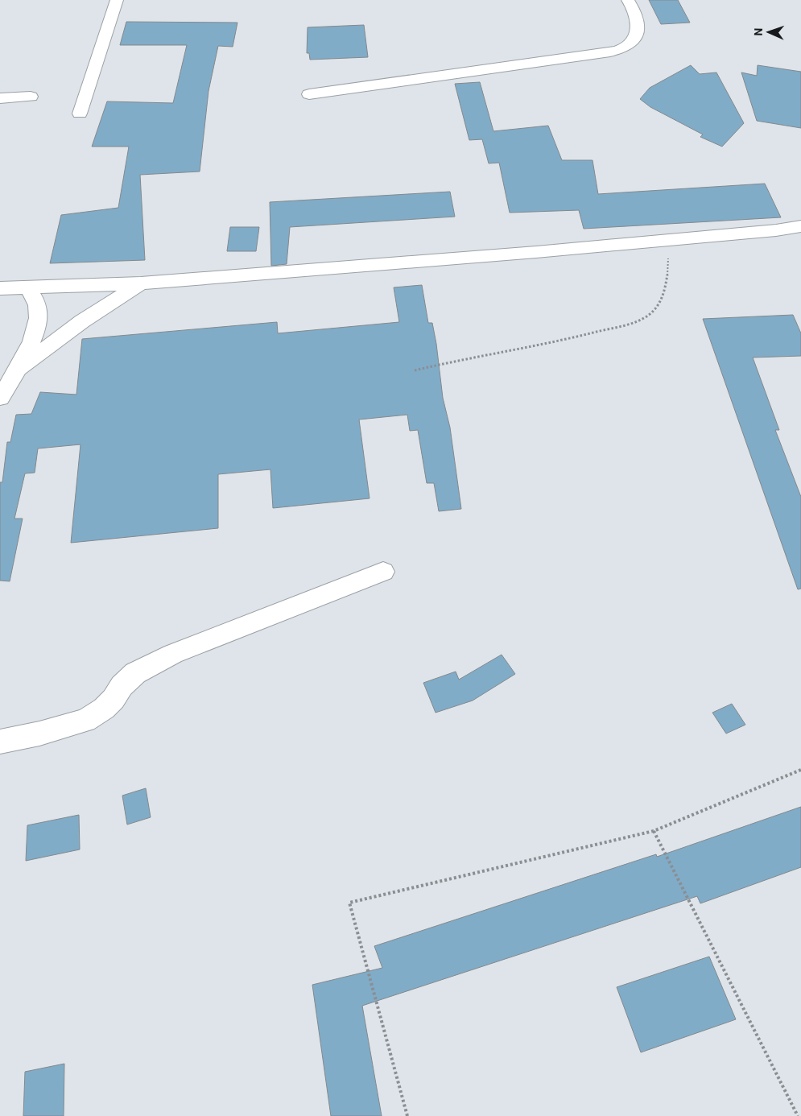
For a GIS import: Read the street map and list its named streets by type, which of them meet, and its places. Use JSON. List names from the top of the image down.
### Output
{
  "north": "left"
}
